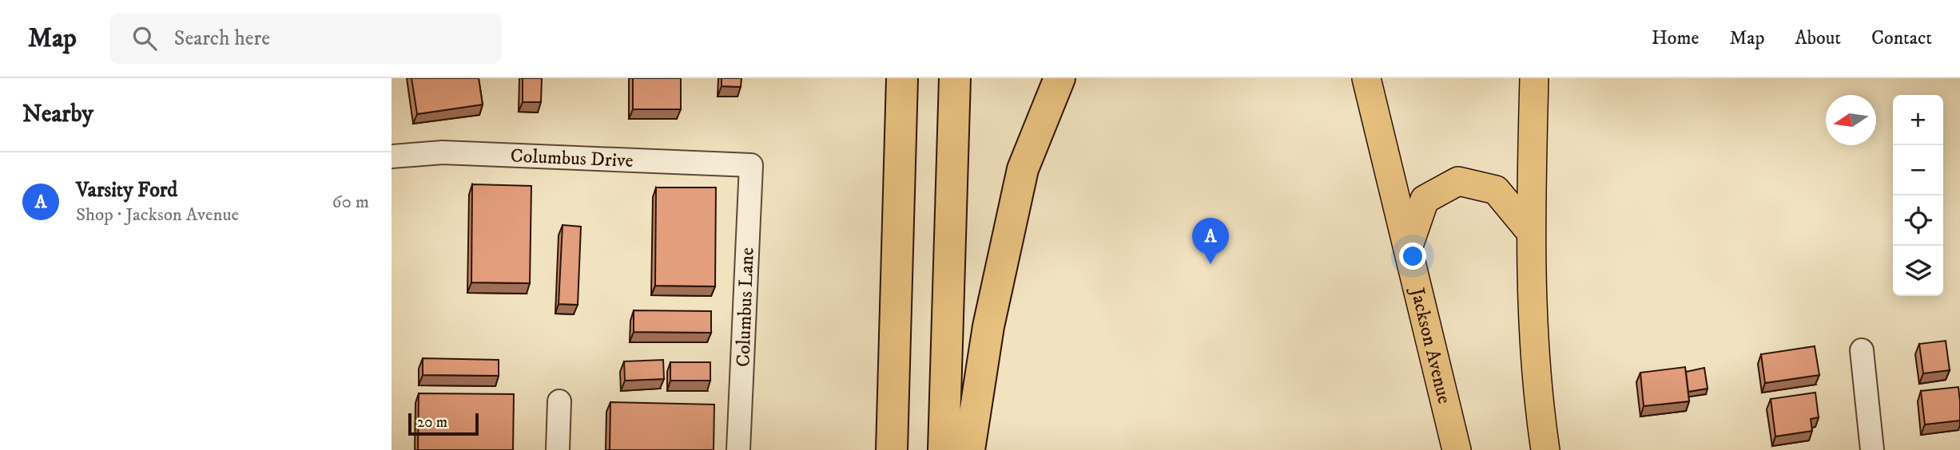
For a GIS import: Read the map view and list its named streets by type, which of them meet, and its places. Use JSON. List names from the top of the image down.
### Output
{
  "streets": {
    "main road": ["Jackson Avenue"],
    "street": ["Columbus Drive", "Columbus Lane"]
  },
  "crossings": [
    ["Columbus Drive", "Columbus Lane"]
  ],
  "scale_bar": "20 m",
  "north": "left",
  "page": {
    "header": "Map",
    "search": "Search here",
    "nav": [
      "Home",
      "Map",
      "About",
      "Contact"
    ],
    "heading": "Nearby",
    "map_buttons": ["+", "−"],
    "list": [
      {
        "mark": "A",
        "name": "Varsity Ford",
        "note": "Shop · Jackson Avenue",
        "value": "60 m"
      }
    ],
    "pins": "A",
    "scale": "20 m"
  }
}
